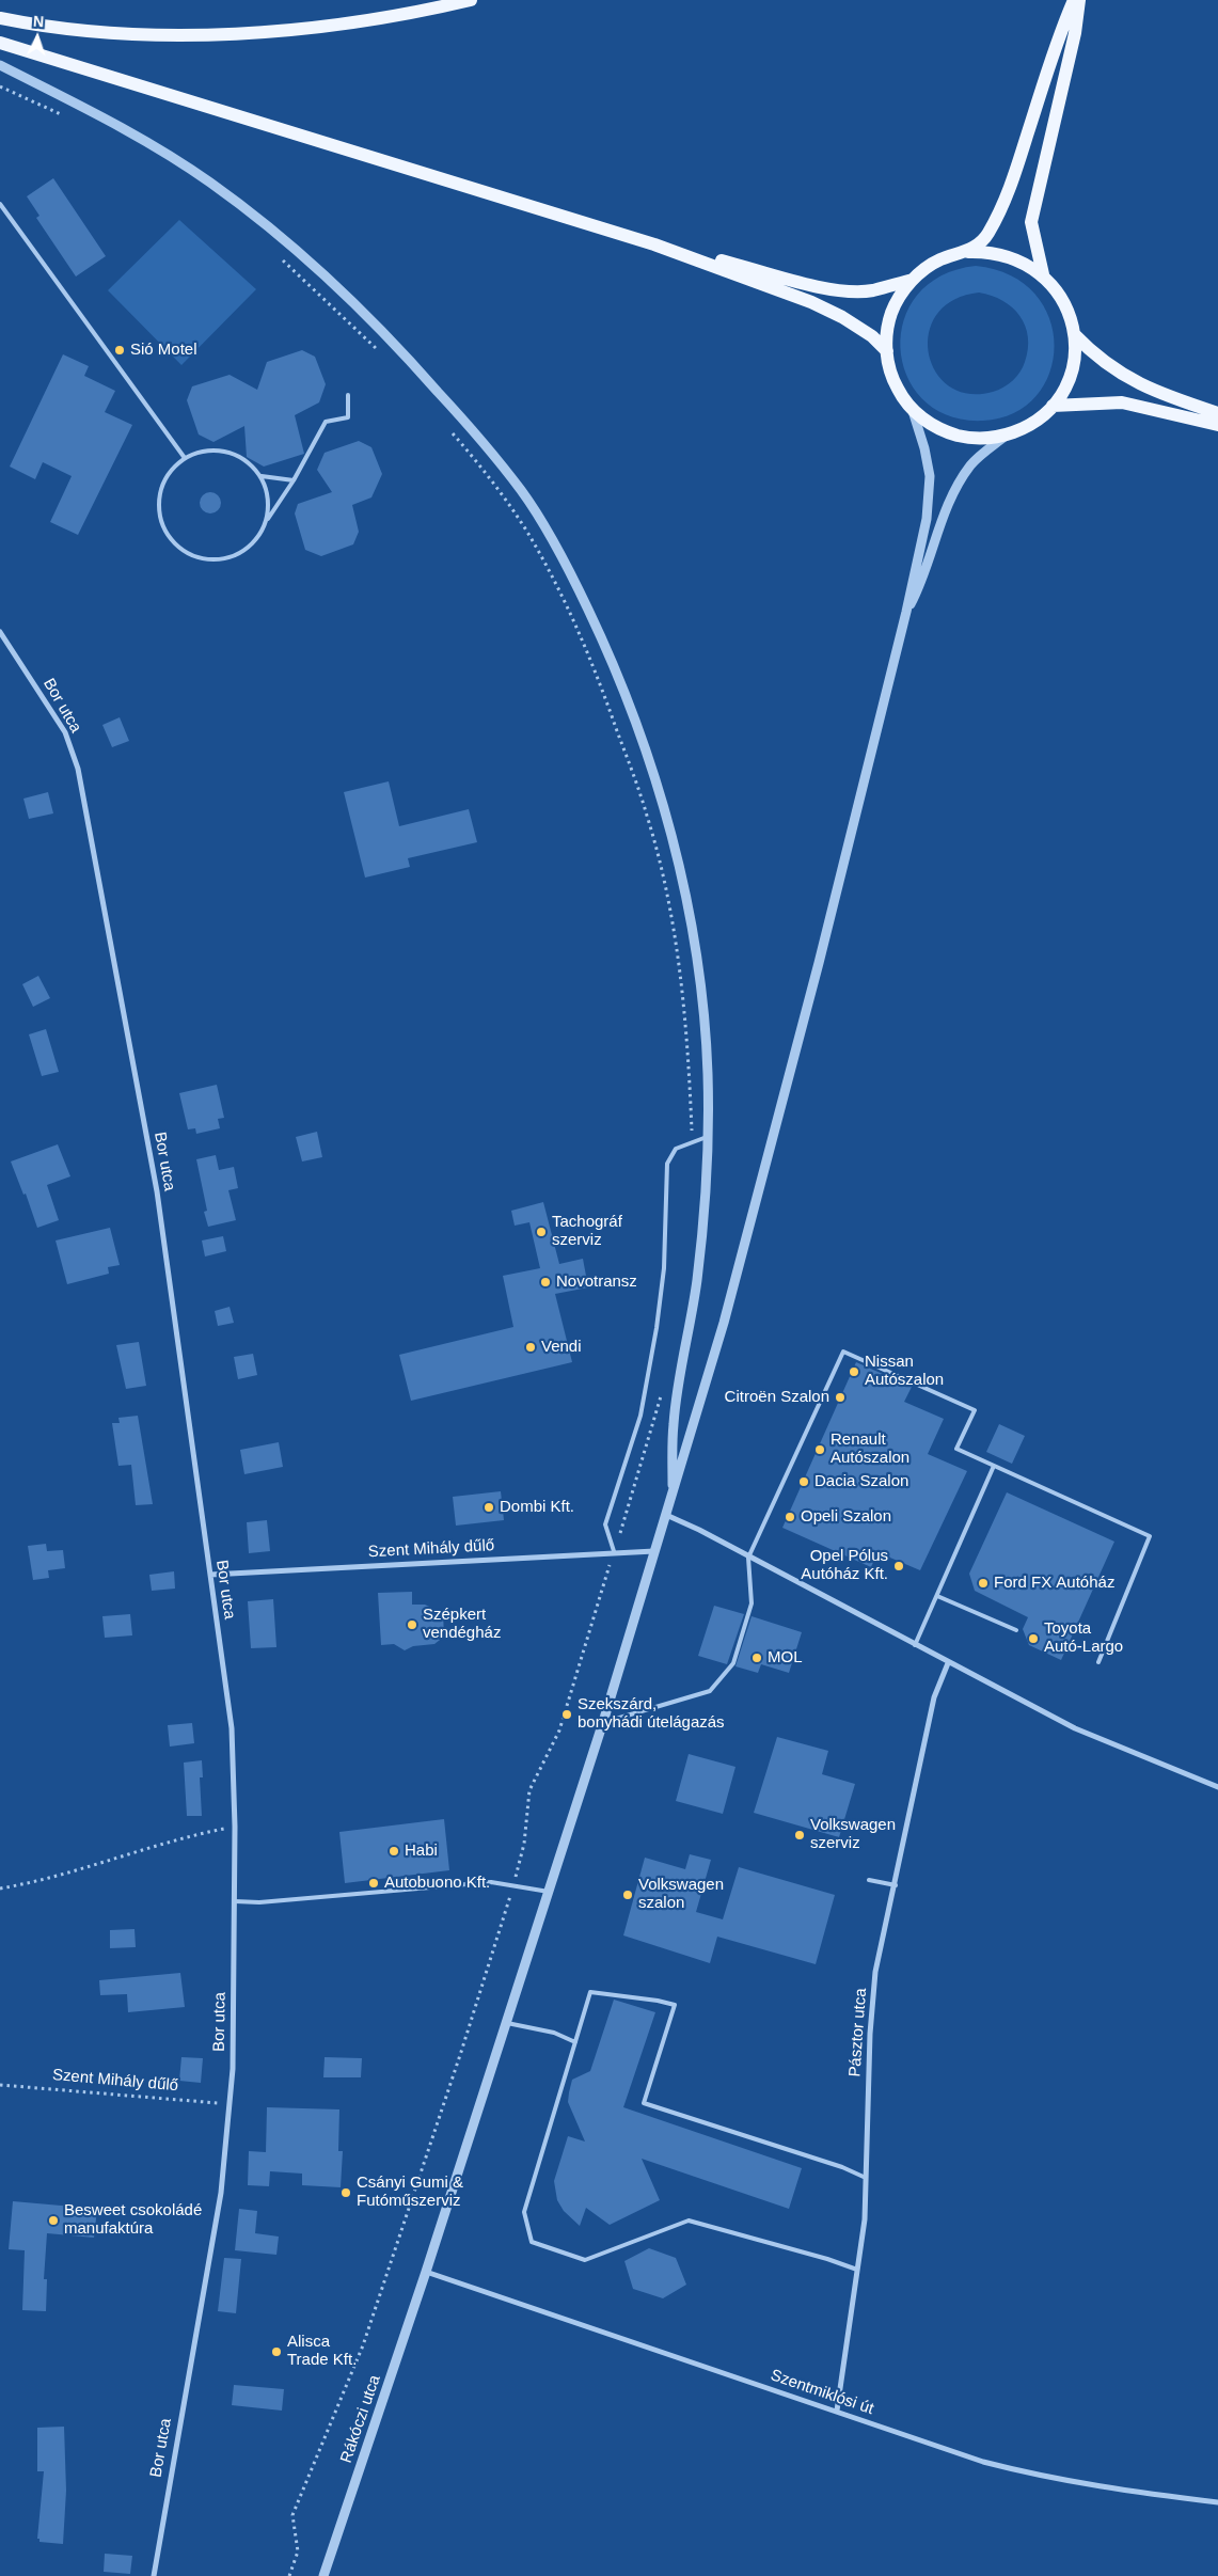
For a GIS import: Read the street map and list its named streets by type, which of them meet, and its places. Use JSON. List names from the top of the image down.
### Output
{
  "streets": {
    "street": [
      "Bor utca",
      "Szent Mihály dűlő",
      "Pásztor utca",
      "Szentmiklósi út",
      "Rákóczi utca"
    ]
  },
  "crossings": [
    ["Bor utca", "Szent Mihály dűlő"],
    ["Szent Mihály dűlő", "Rákóczi utca"],
    ["Pásztor utca", "Szentmiklósi út"],
    ["Szentmiklósi út", "Rákóczi utca"]
  ],
  "places": [
    "Sió Motel",
    "Tachográf szerviz",
    "Novotransz",
    "Vendi",
    "Nissan Autószalon",
    "Citroën Szalon",
    "Renault Autószalon",
    "Dacia Szalon",
    "Dombi Kft.",
    "Opeli Szalon",
    "Opel Pólus Autóház Kft.",
    "Ford FX Autóház",
    "Szépkert vendégház",
    "Toyota Autó-Largo",
    "MOL",
    "Szekszárd, bonyhádi útelágazás",
    "Volkswagen szerviz",
    "Habi",
    "Autobuono Kft.",
    "Volkswagen szalon",
    "Csányi Gumi & Futóműszerviz",
    "Besweet csokoládé manufaktúra",
    "Alisca Trade Kft."
  ],
  "north": "top"
}
